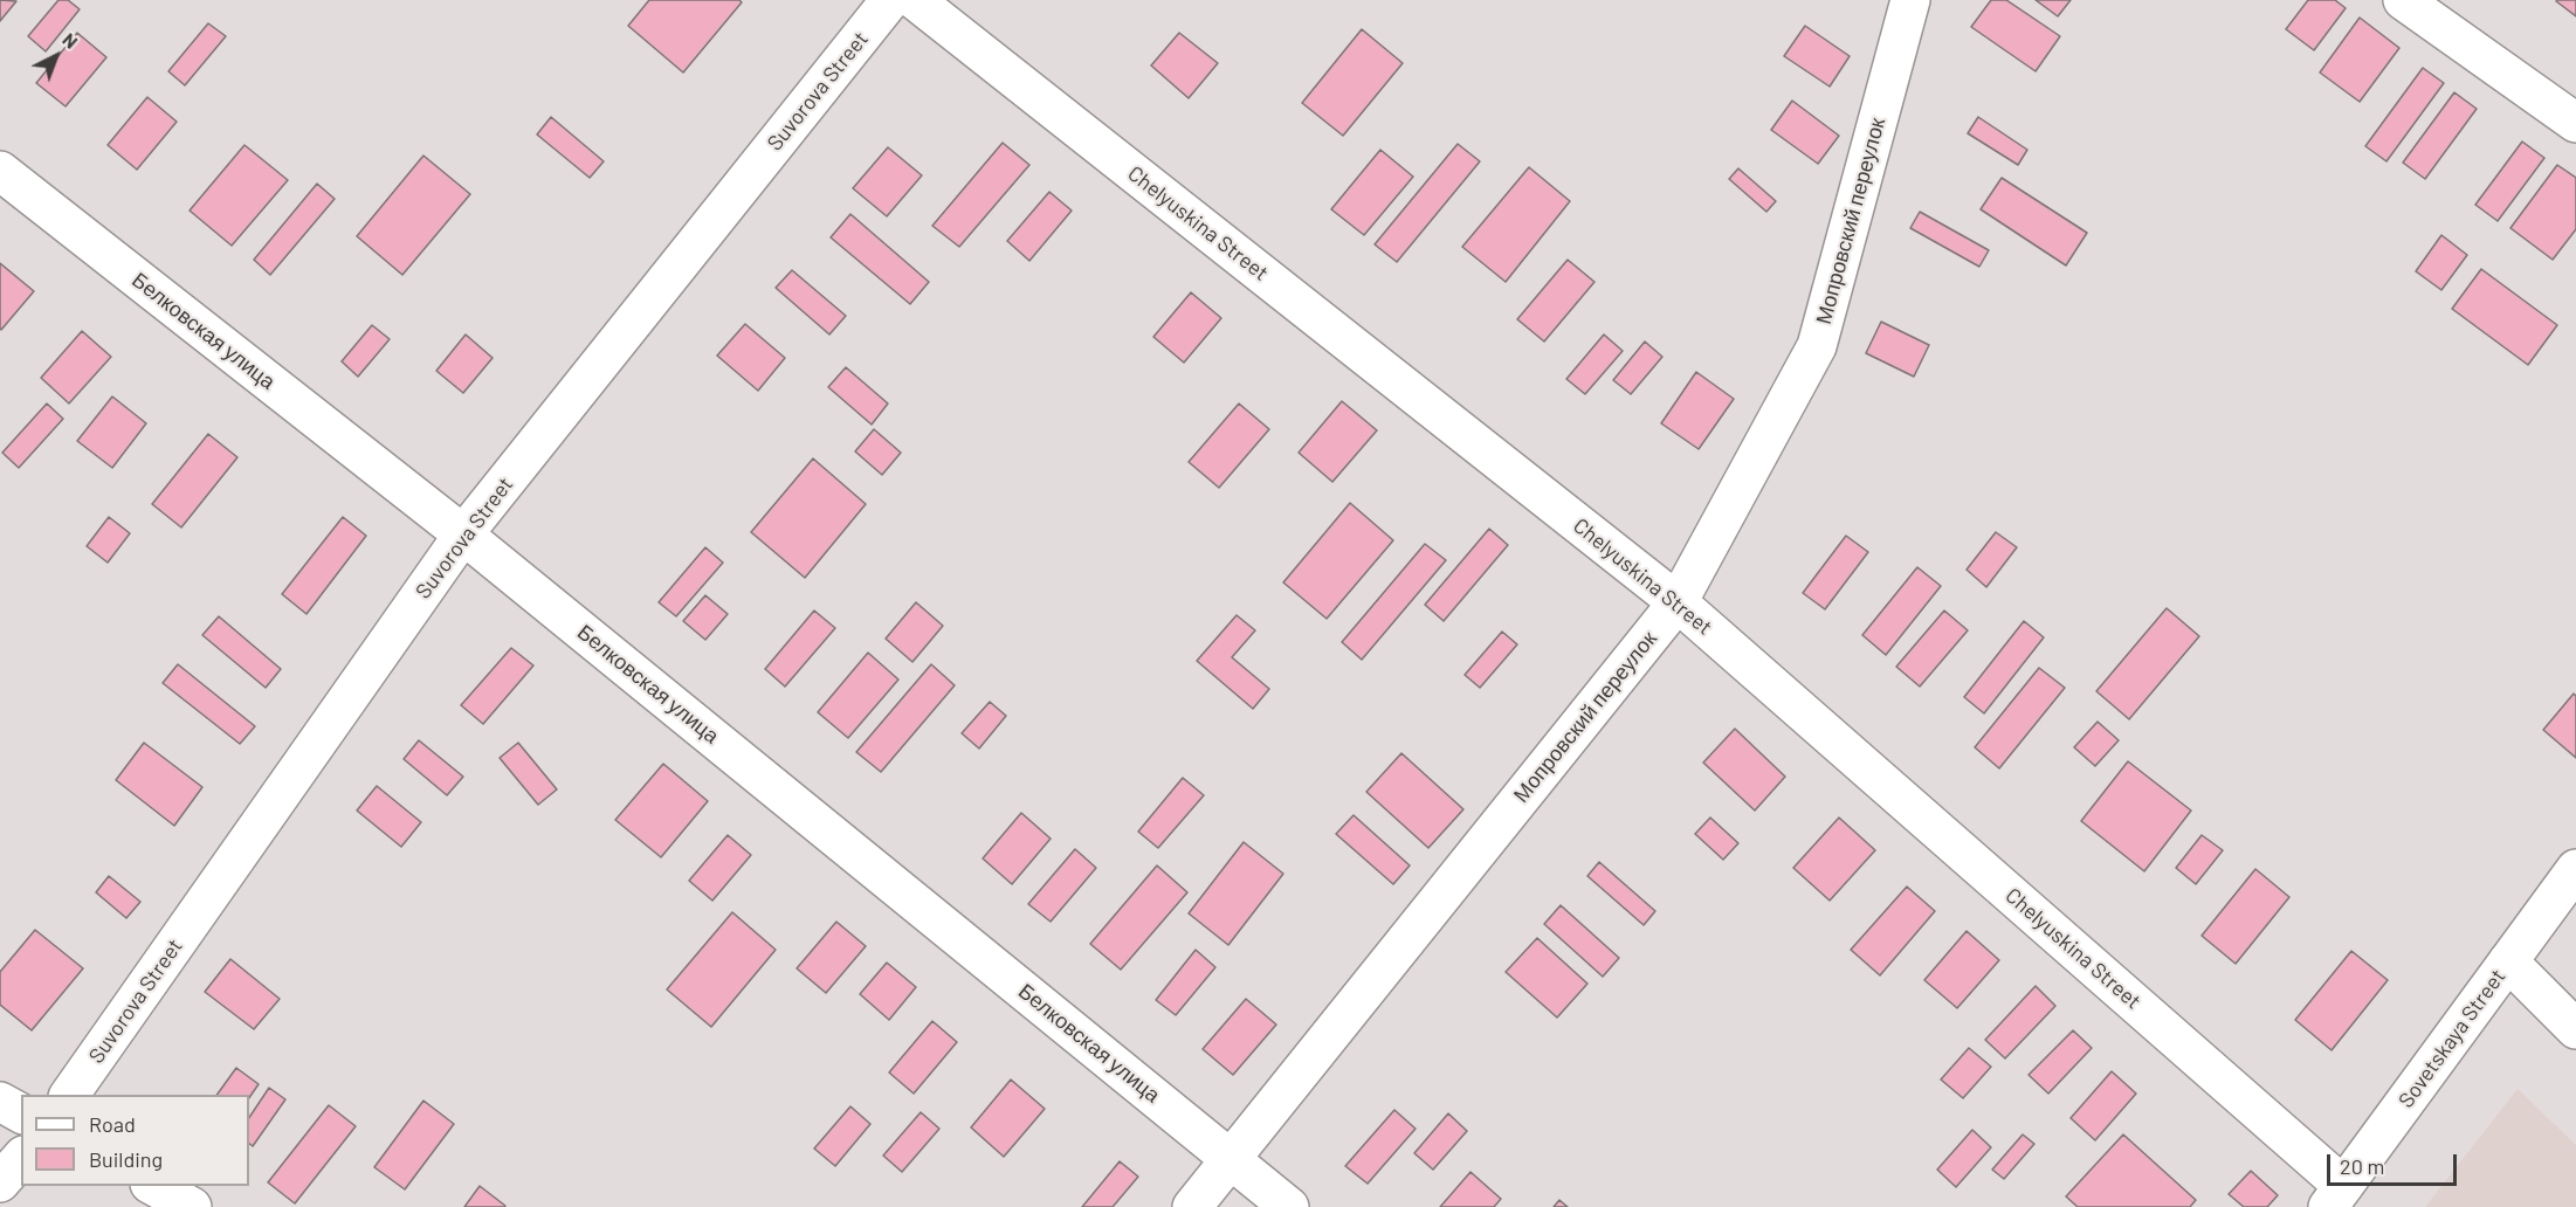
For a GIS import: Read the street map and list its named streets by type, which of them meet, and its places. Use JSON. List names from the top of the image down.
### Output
{
  "streets": {
    "street": [
      "Suvorova Street",
      "Мопровский переулок",
      "Chelyuskina Street",
      "Белковская улица",
      "Sovetskaya Street"
    ]
  },
  "crossings": [
    ["Suvorova Street", "Белковская улица"],
    ["Мопровский переулок", "Chelyuskina Street"],
    ["Мопровский переулок", "Белковская улица"],
    ["Chelyuskina Street", "Sovetskaya Street"]
  ],
  "legend": ["Road", "Building"],
  "scale_bar": "20 m",
  "north": "top right"
}
